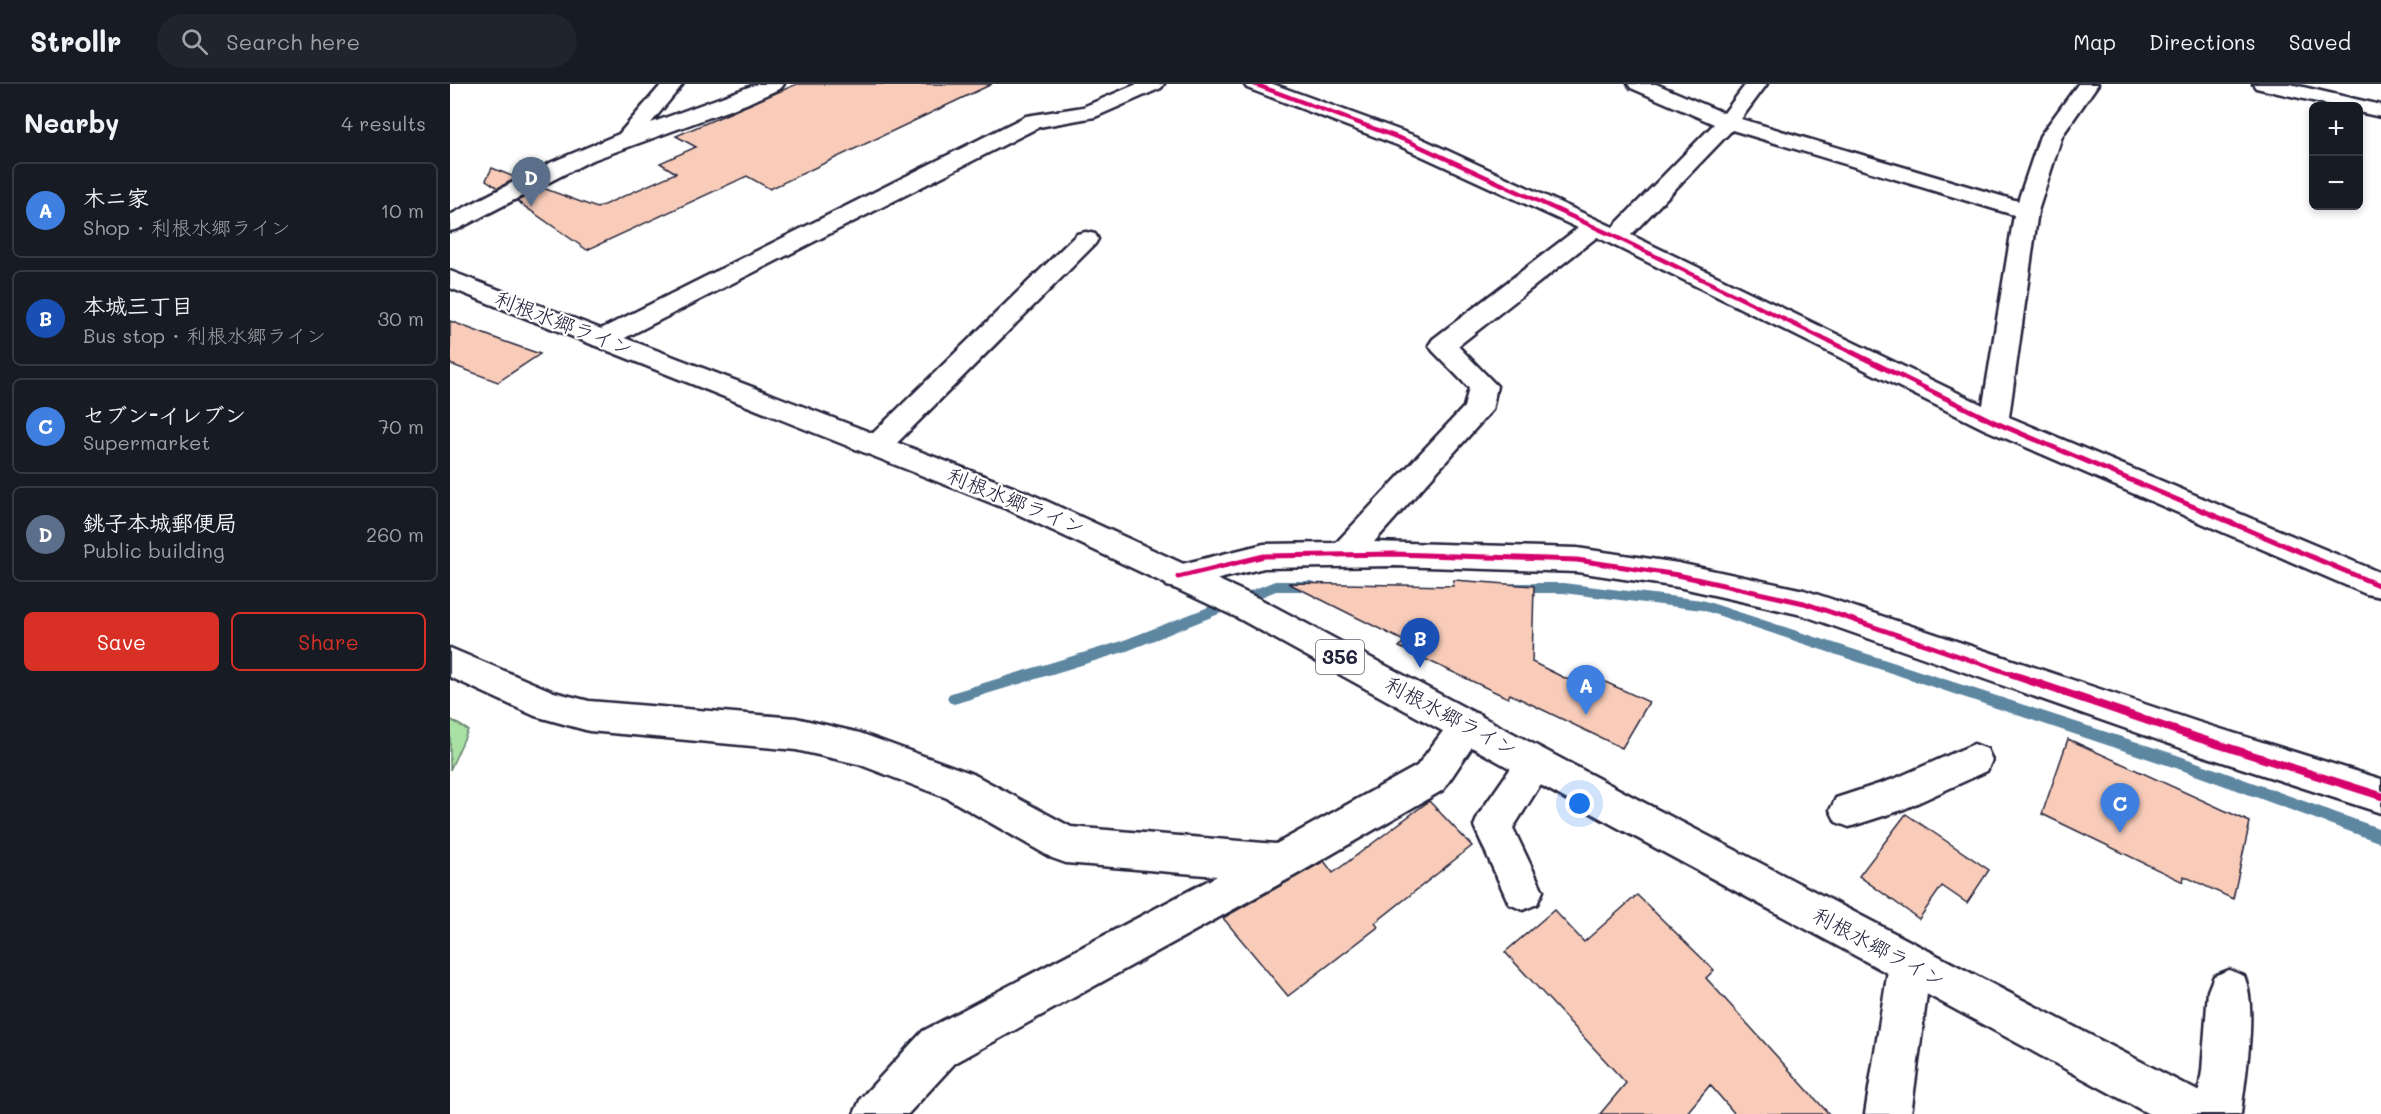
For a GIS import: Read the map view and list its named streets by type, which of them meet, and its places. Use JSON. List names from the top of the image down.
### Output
{
  "streets": {
    "main road": ["利根水郷ライン", "356"]
  },
  "page": {
    "header": "Strollr",
    "search": "Search here",
    "nav": ["Map", "Directions", "Saved"],
    "heading": ["Nearby", "4 results"],
    "map_buttons": ["+", "−"],
    "pins": [
      "D",
      "B",
      "A",
      "C"
    ],
    "list": [
      {
        "mark": "A",
        "name": "木ニ家",
        "note": "Shop · 利根水郷ライン",
        "value": "10 m"
      },
      {
        "mark": "B",
        "name": "本城三丁目",
        "note": "Bus stop · 利根水郷ライン",
        "value": "30 m"
      },
      {
        "mark": "C",
        "name": "セブン-イレブン",
        "note": "Supermarket",
        "value": "70 m"
      },
      {
        "mark": "D",
        "name": "銚子本城郵便局",
        "note": "Public building",
        "value": "260 m"
      }
    ],
    "buttons": ["Save", "Share"]
  }
}
